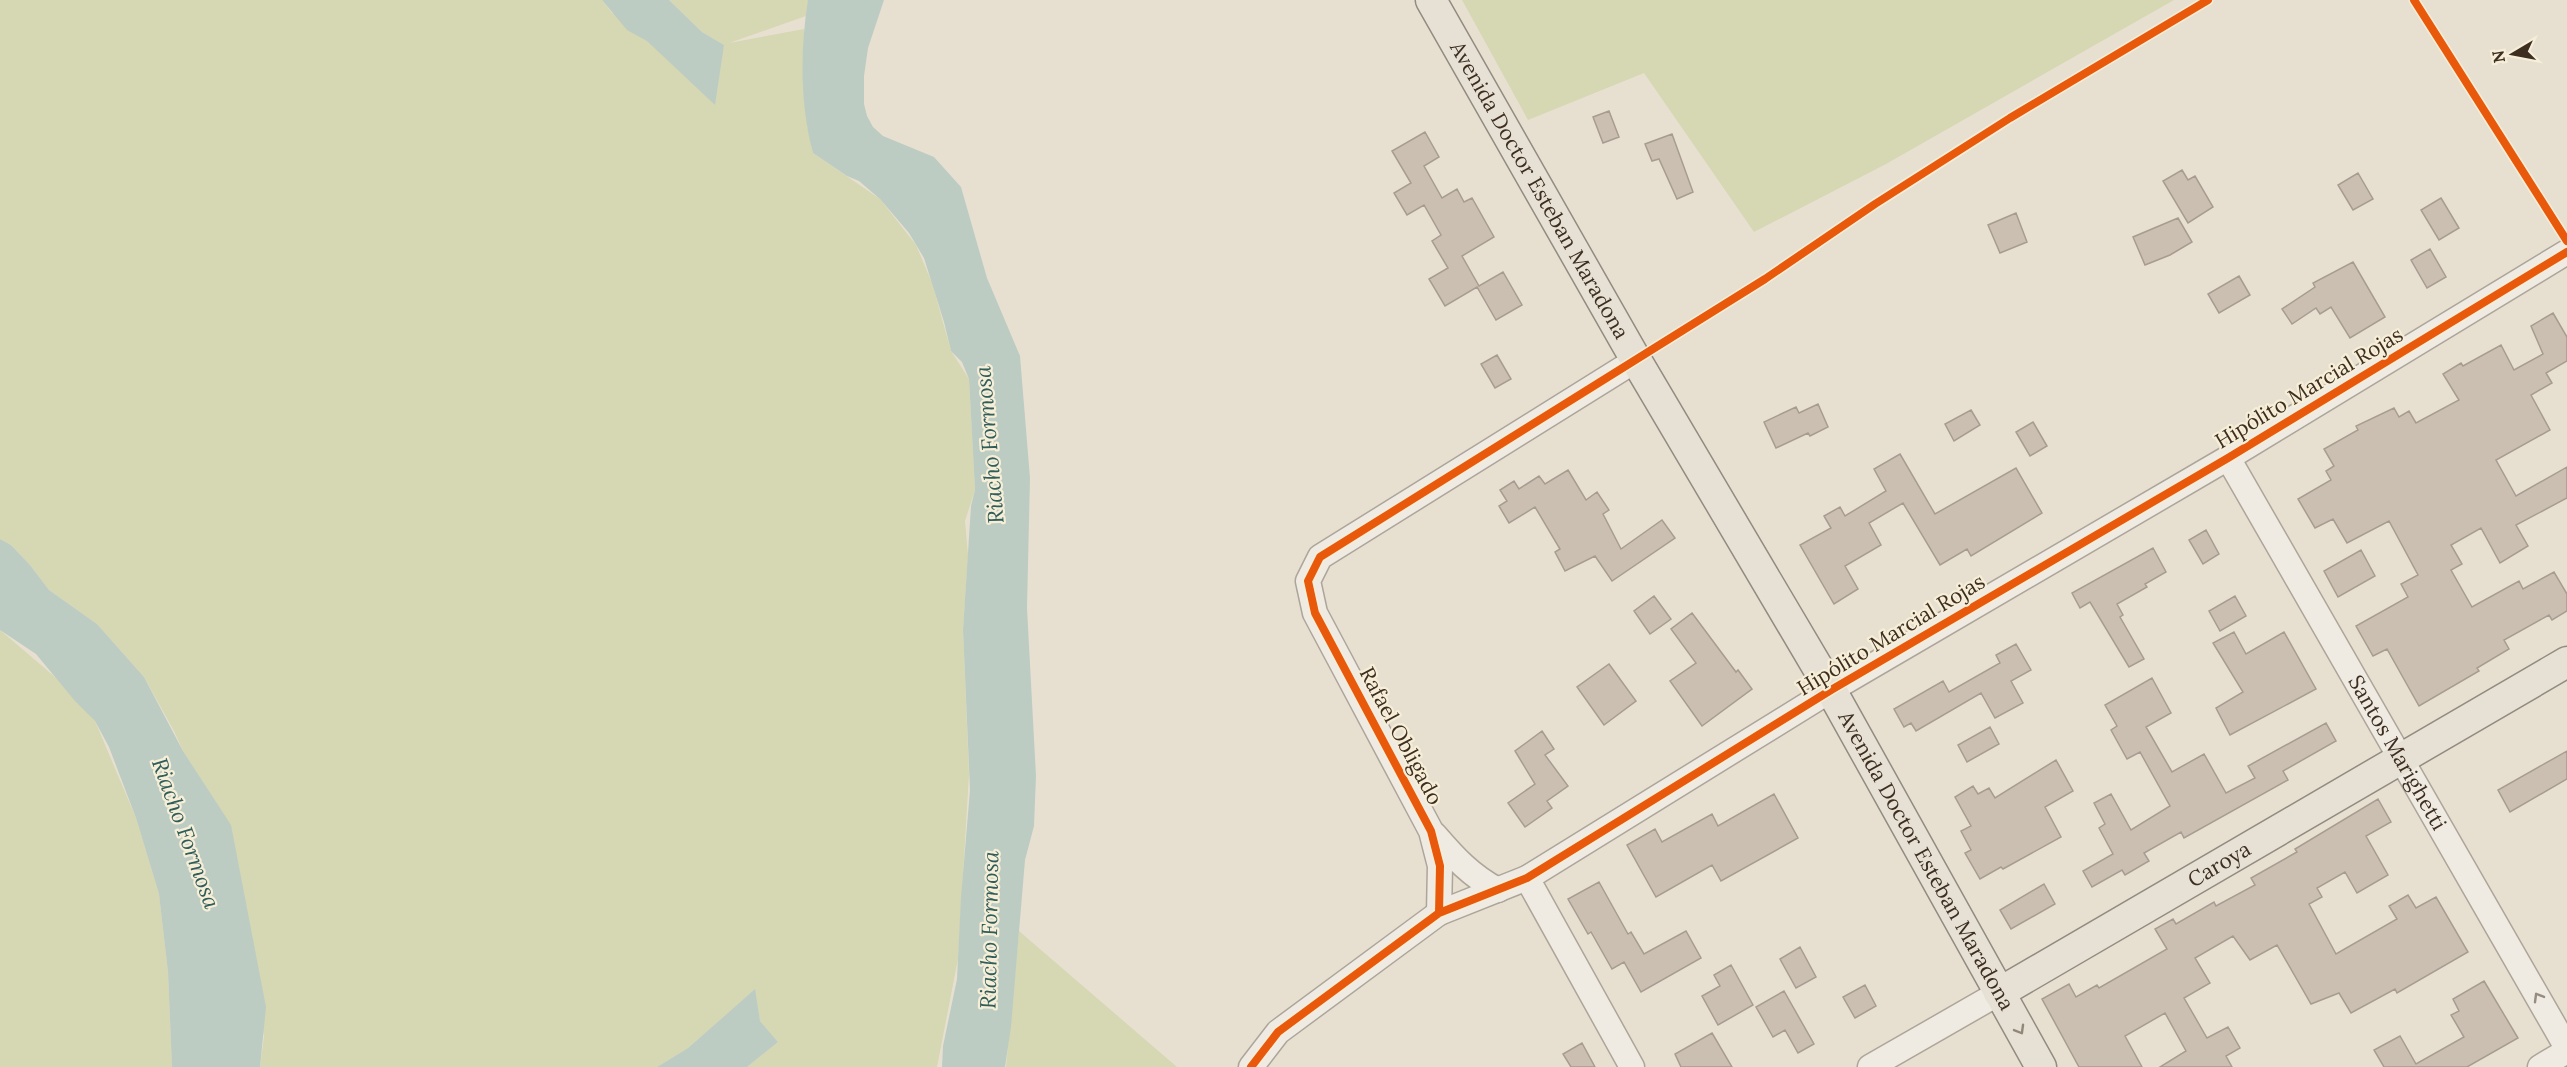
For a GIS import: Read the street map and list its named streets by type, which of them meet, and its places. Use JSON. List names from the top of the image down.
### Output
{
  "streets": {
    "main road": ["Avenida Doctor Esteban Maradona", "Caroya"],
    "street": ["Hipólito Marcial Rojas", "Rafael Obligado", "Santos Marighetti"]
  },
  "crossings": [
    ["Avenida Doctor Esteban Maradona", "Hipólito Marcial Rojas"],
    ["Avenida Doctor Esteban Maradona", "Rafael Obligado"],
    ["Avenida Doctor Esteban Maradona", "Caroya"],
    ["Hipólito Marcial Rojas", "Rafael Obligado"],
    ["Hipólito Marcial Rojas", "Santos Marighetti"],
    ["Santos Marighetti", "Caroya"]
  ],
  "one_way": ["Santos Marighetti"],
  "water": ["Riacho Formosa"],
  "north": "left"
}
